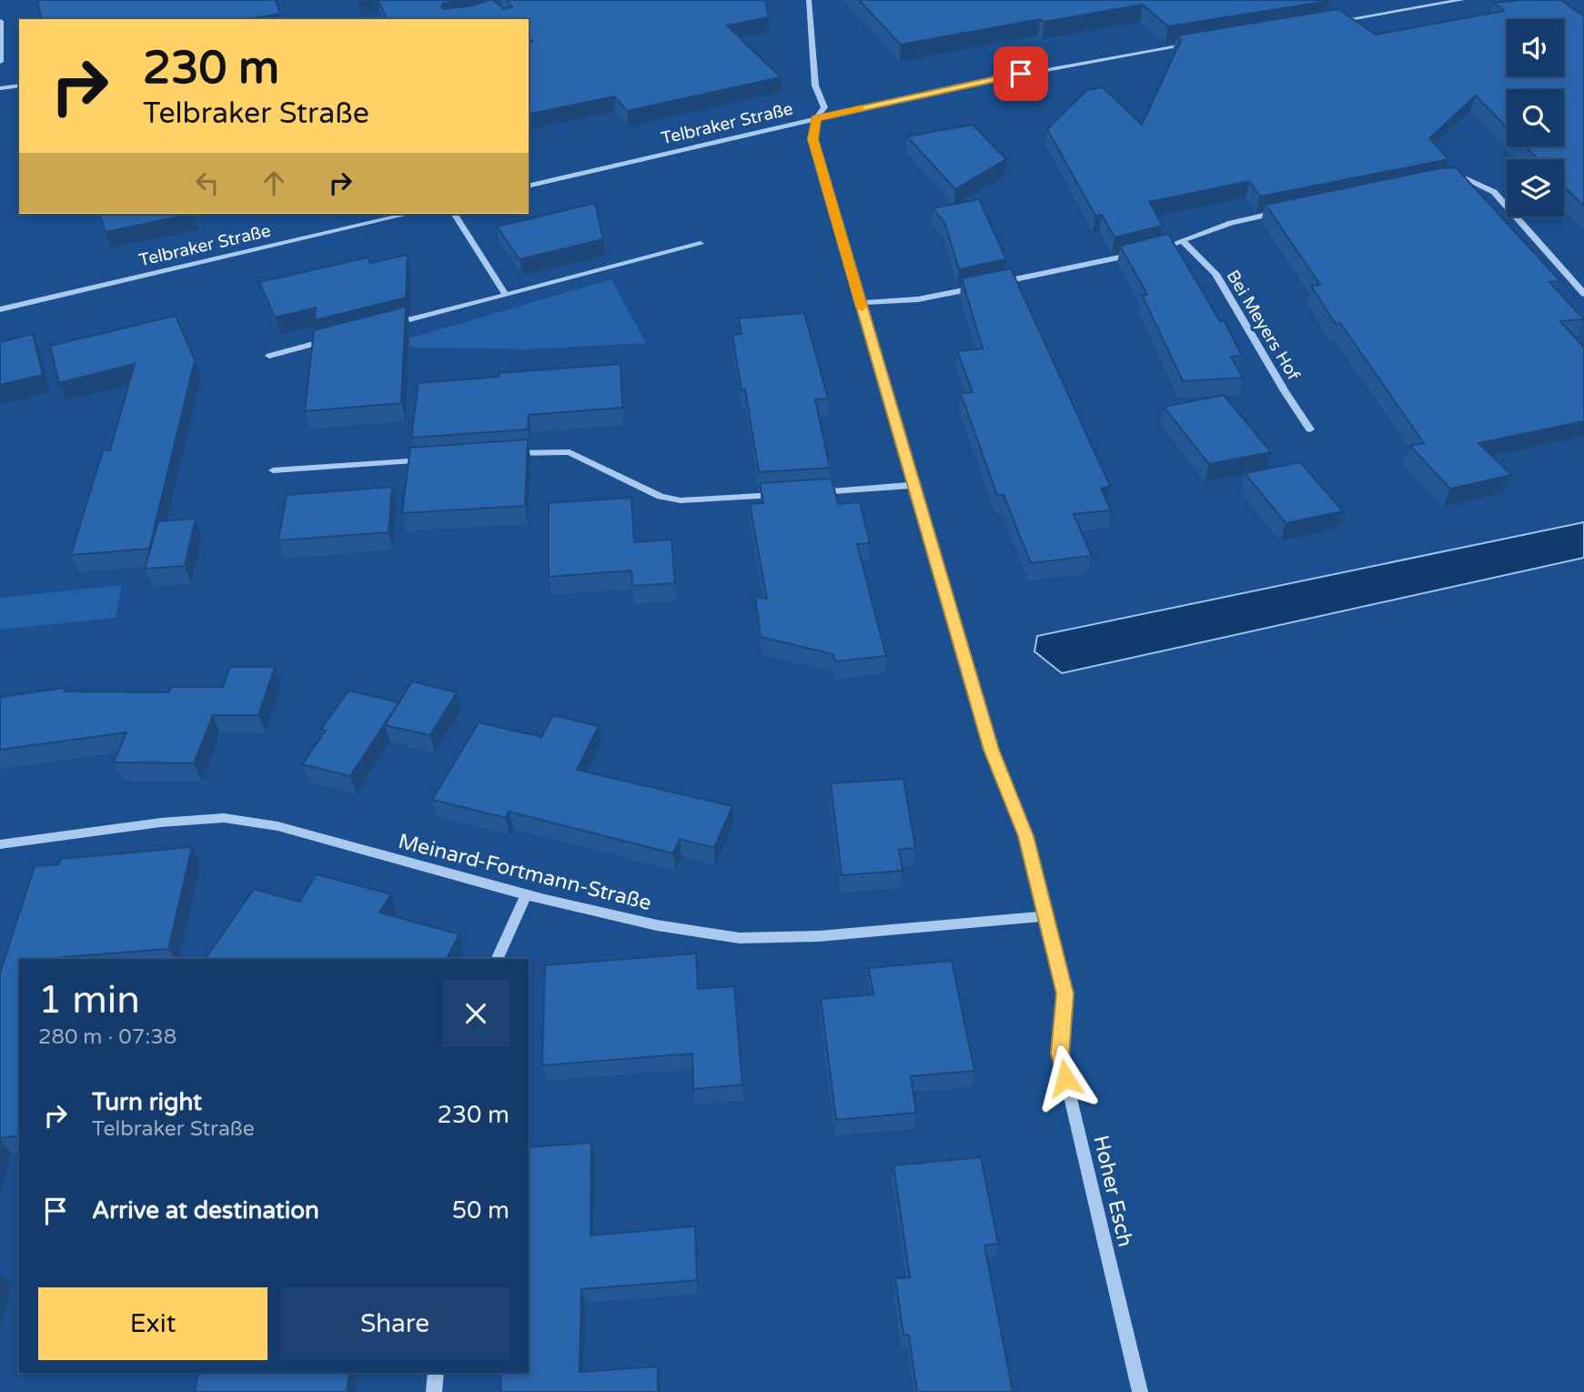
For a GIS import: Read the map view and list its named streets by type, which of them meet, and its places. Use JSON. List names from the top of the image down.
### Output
{
  "streets": {
    "street": [
      "Telbraker Straße",
      "Bei Meyers Hof",
      "Meinard-Fortmann-Straße",
      "Hoher Esch"
    ]
  },
  "crossings": [
    ["Telbraker Straße", "Hoher Esch"],
    ["Meinard-Fortmann-Straße", "Hoher Esch"]
  ],
  "page": {
    "turn": ["230 m", "Telbraker Straße"],
    "heading": ["1 min", "280 m · 07:38"],
    "list": [
      {
        "name": "Turn right",
        "note": "Telbraker Straße",
        "value": "230 m"
      },
      {
        "name": "Arrive at destination",
        "value": "50 m"
      }
    ],
    "buttons": ["Exit", "Share"]
  }
}
